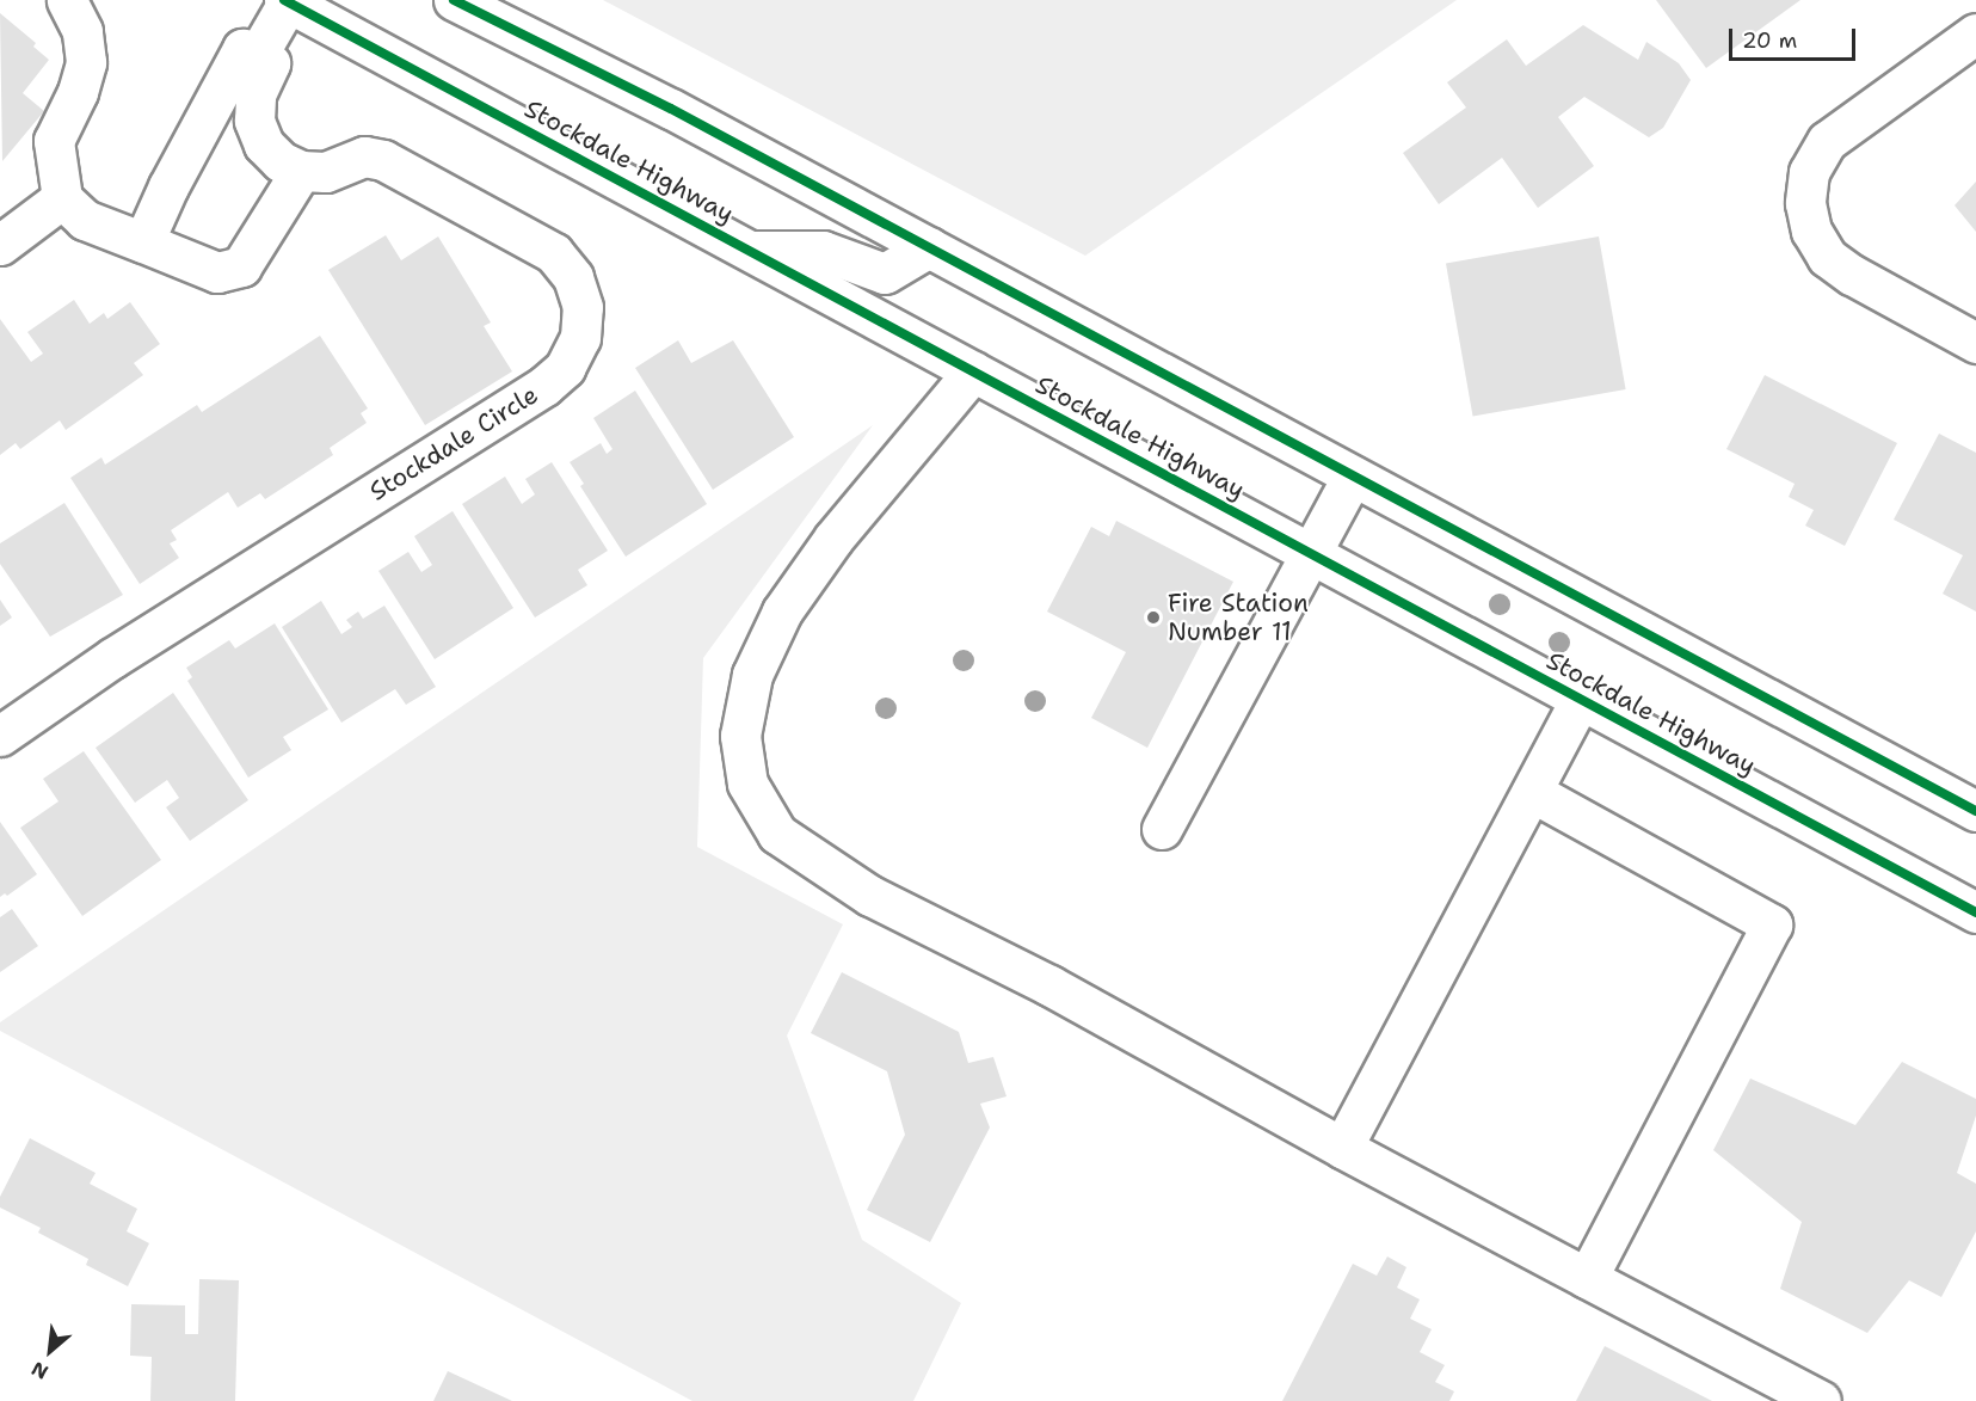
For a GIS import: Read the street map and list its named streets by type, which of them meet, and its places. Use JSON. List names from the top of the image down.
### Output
{
  "streets": {
    "main road": ["Stockdale Highway", "Stockdale Circle"]
  },
  "places": ["Fire Station Number 11"],
  "scale_bar": "20 m",
  "north": "bottom left"
}
